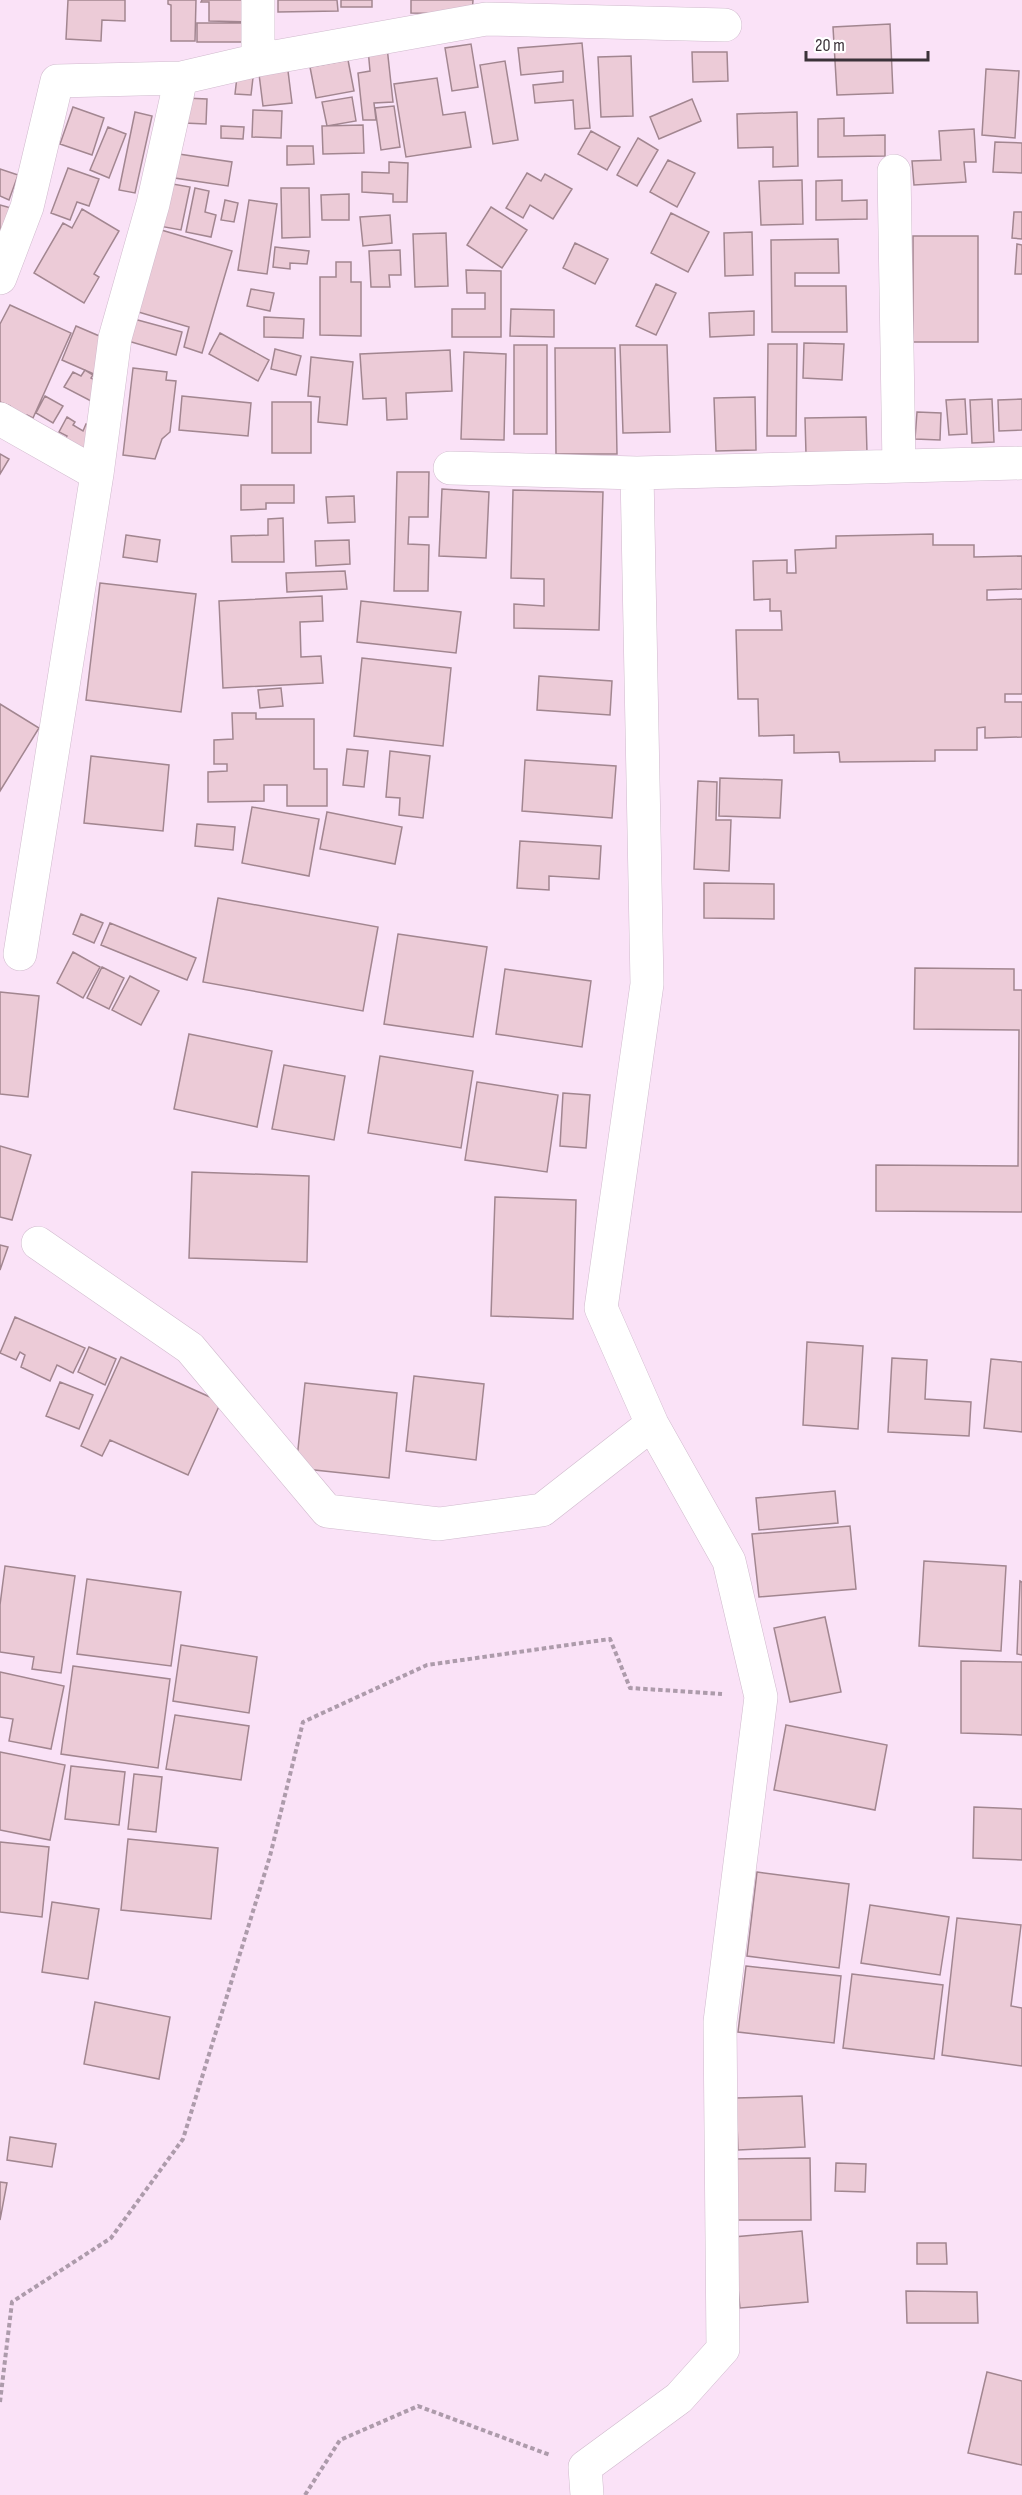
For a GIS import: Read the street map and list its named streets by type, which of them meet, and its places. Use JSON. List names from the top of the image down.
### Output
{
  "scale_bar": "20 m"
}
